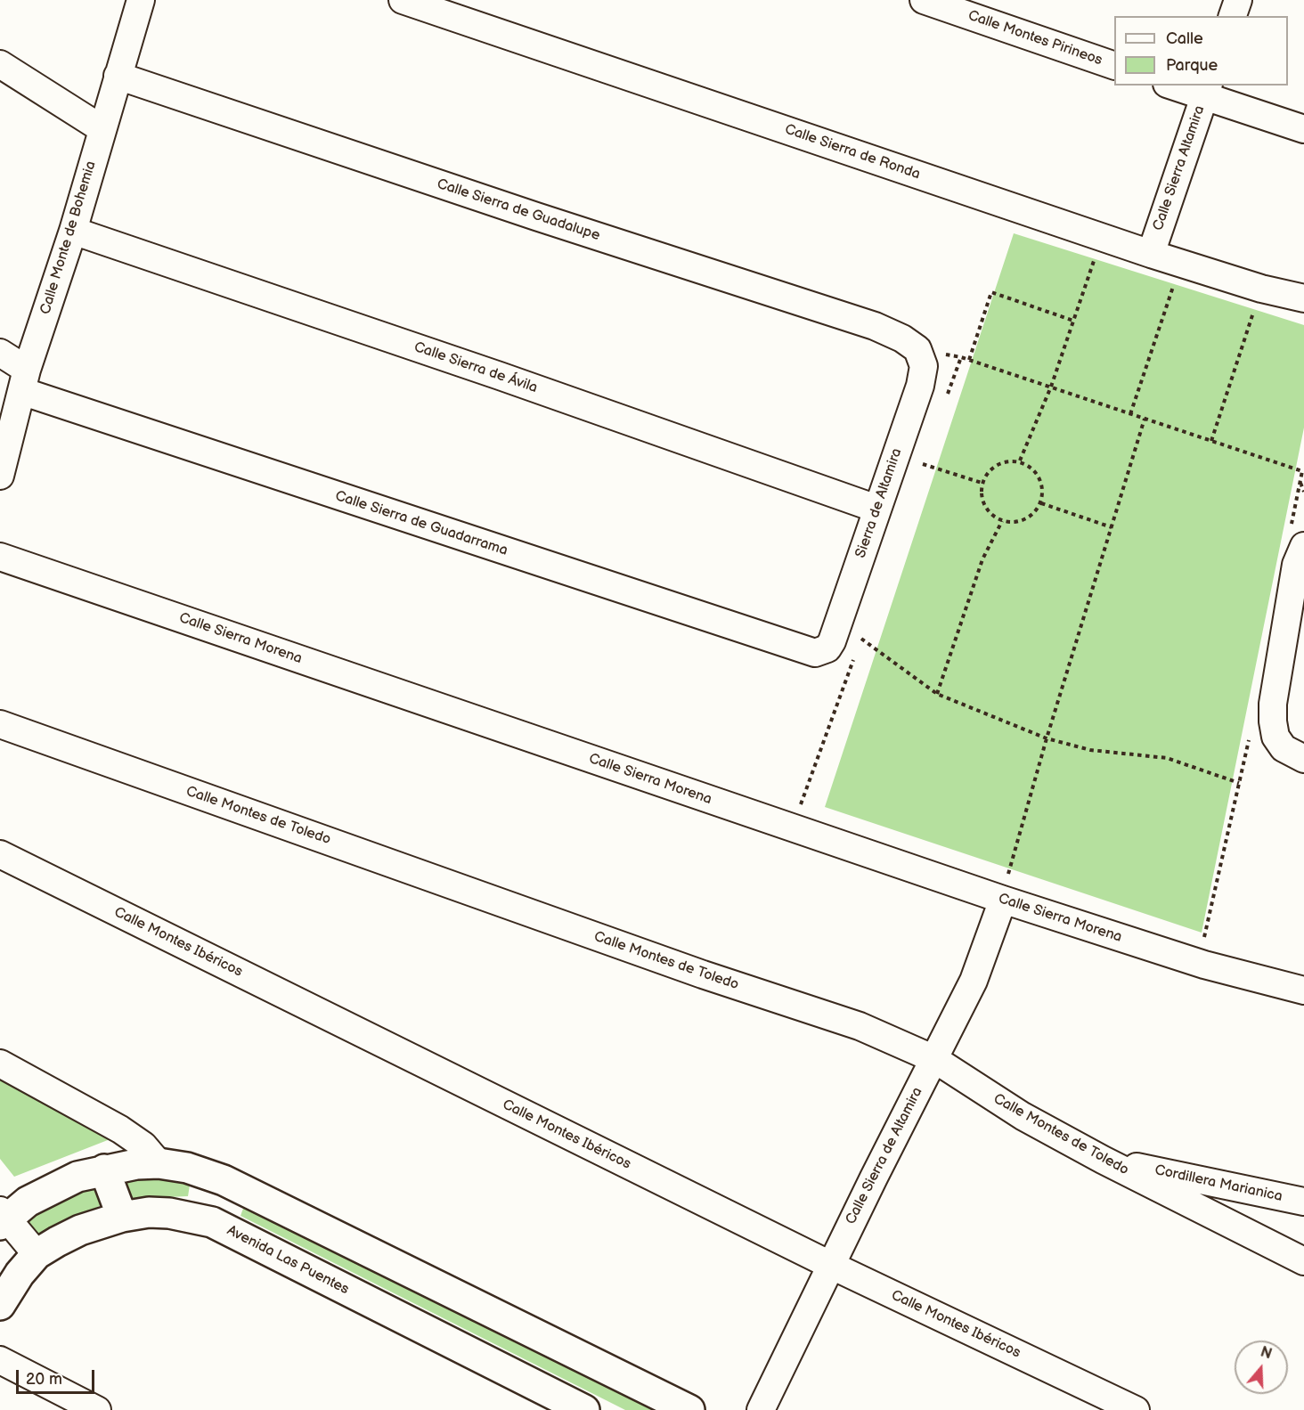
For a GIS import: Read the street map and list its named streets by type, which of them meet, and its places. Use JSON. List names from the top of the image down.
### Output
{
  "streets": {
    "street": [
      "Calle Montes Pirineos",
      "Calle Sierra de Ronda",
      "Calle Sierra Altamira",
      "Calle Sierra de Guadalupe",
      "Calle Monte de Bohemia",
      "Calle Sierra de Ávila",
      "Sierra de Altamira",
      "Calle Sierra de Guadarrama",
      "Calle Sierra Morena",
      "Calle Montes de Toledo",
      "Calle Montes Ibéricos",
      "Calle Sierra de Altamira",
      "Cordillera Marianica",
      "Avenida Las Puentes"
    ]
  },
  "crossings": [
    ["Calle Sierra de Ronda", "Calle Sierra Altamira"],
    ["Calle Sierra de Guadalupe", "Calle Monte de Bohemia"],
    ["Calle Sierra de Guadalupe", "Sierra de Altamira"],
    ["Calle Monte de Bohemia", "Calle Sierra de Ávila"],
    ["Calle Monte de Bohemia", "Calle Sierra de Guadarrama"],
    ["Calle Sierra de Ávila", "Sierra de Altamira"],
    ["Sierra de Altamira", "Calle Sierra de Guadarrama"],
    ["Calle Sierra Morena", "Calle Sierra de Altamira"],
    ["Calle Montes de Toledo", "Calle Sierra de Altamira"],
    ["Calle Montes de Toledo", "Cordillera Marianica"],
    ["Calle Montes Ibéricos", "Calle Sierra de Altamira"]
  ],
  "legend": ["Calle", "Parque"],
  "scale_bar": "20 m",
  "north": "top"
}
